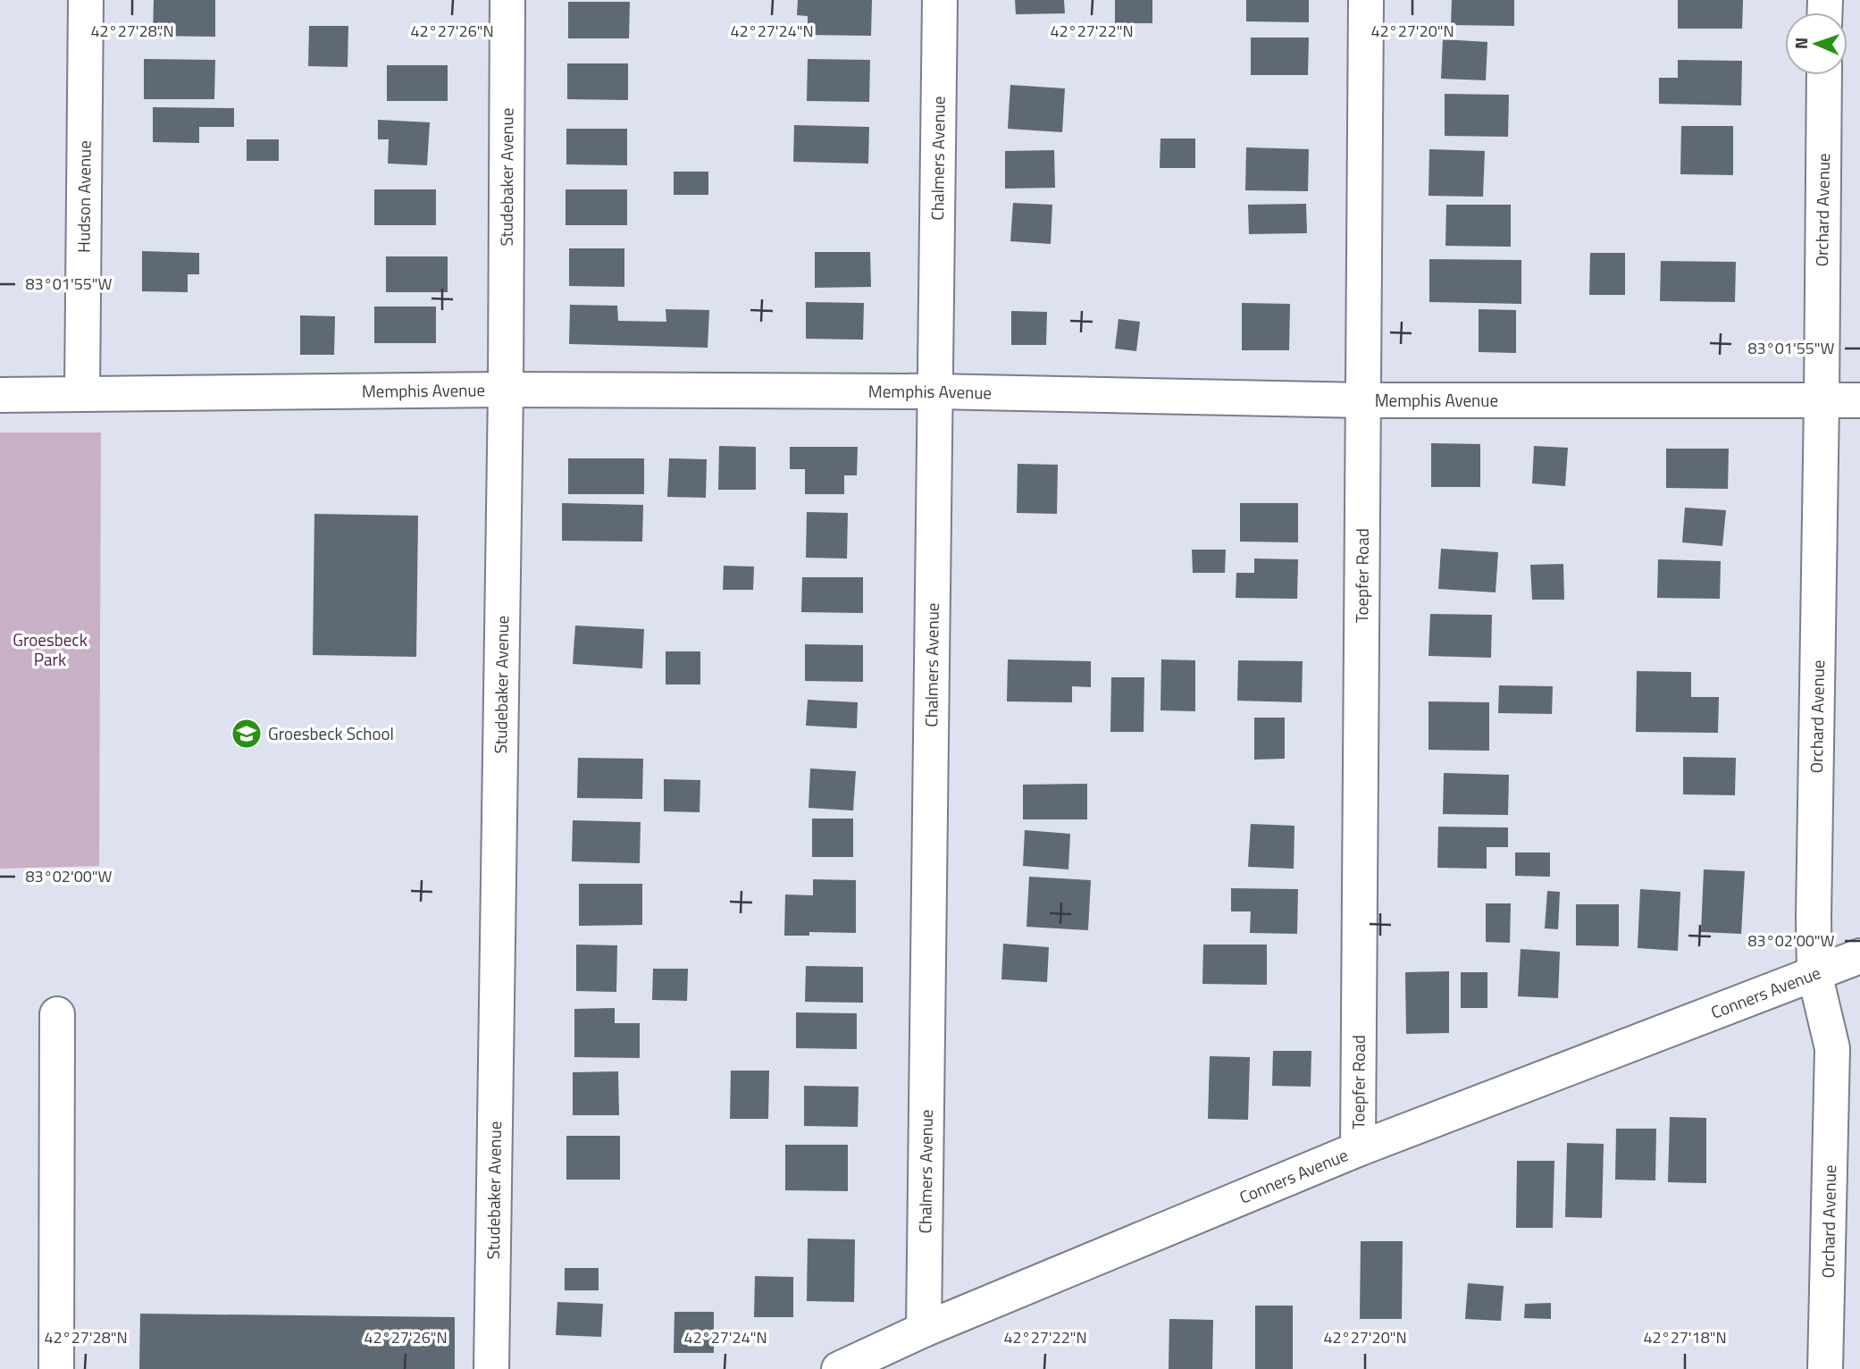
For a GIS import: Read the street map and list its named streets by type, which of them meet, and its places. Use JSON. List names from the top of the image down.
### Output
{
  "streets": {
    "street": [
      "Chalmers Avenue",
      "Studebaker Avenue",
      "Hudson Avenue",
      "Orchard Avenue",
      "Memphis Avenue",
      "Toepfer Road",
      "Conners Avenue"
    ]
  },
  "crossings": [
    ["Chalmers Avenue", "Memphis Avenue"],
    ["Chalmers Avenue", "Conners Avenue"],
    ["Studebaker Avenue", "Memphis Avenue"],
    ["Hudson Avenue", "Memphis Avenue"],
    ["Orchard Avenue", "Memphis Avenue"],
    ["Orchard Avenue", "Conners Avenue"],
    ["Memphis Avenue", "Toepfer Road"],
    ["Toepfer Road", "Conners Avenue"]
  ],
  "parks": ["Groesbeck Park"],
  "places": {
    "school or university": ["Groesbeck School"]
  },
  "north": "left",
  "coordinates": [
    "42°27'28\"N",
    "42°27'26\"N",
    "42°27'24\"N",
    "42°27'22\"N",
    "42°27'20\"N",
    "83°01'55\"W",
    "83°02'00\"W",
    "42°27'18\"N"
  ]
}
